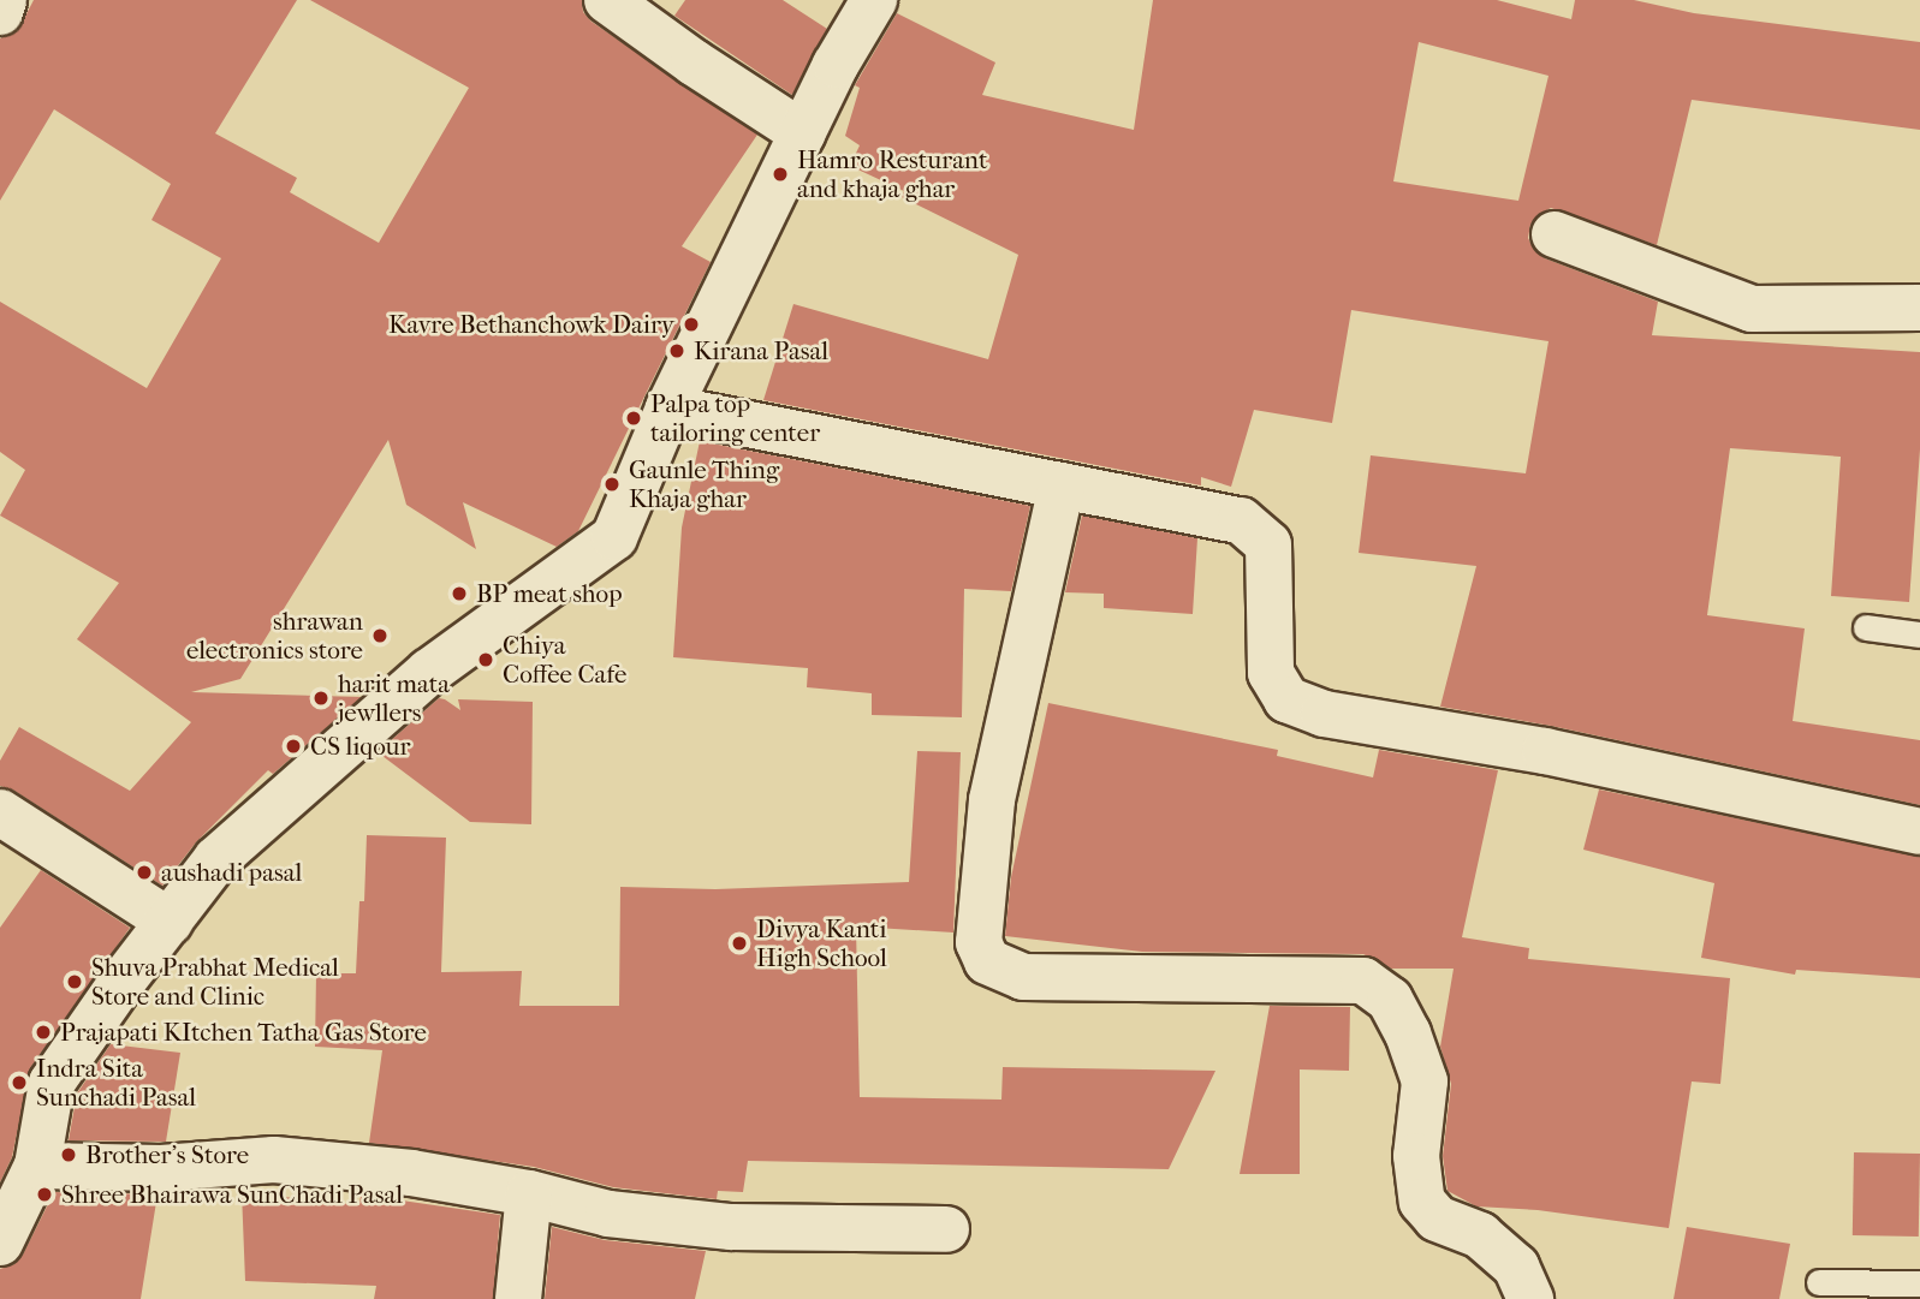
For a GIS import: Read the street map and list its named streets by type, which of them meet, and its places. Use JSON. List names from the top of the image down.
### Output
{
  "places": [
    "Hamro Resturant and khaja ghar",
    "Kavre Bethanchowk Dairy",
    "Kirana Pasal",
    "Palpa top tailoring center",
    "Gaunle Thing Khaja ghar",
    "BP meat shop",
    "shrawan electronics store",
    "Chiya Coffee Cafe",
    "harit mata jewllers",
    "CS liqour",
    "aushadi pasal",
    "Divya Kanti High School",
    "Shuva Prabhat Medical Store and Clinic",
    "Prajapati KItchen Tatha Gas Store",
    "Indra Sita Sunchadi Pasal",
    "Brother's Store",
    "Shree Bhairawa SunChadi Pasal"
  ]
}
